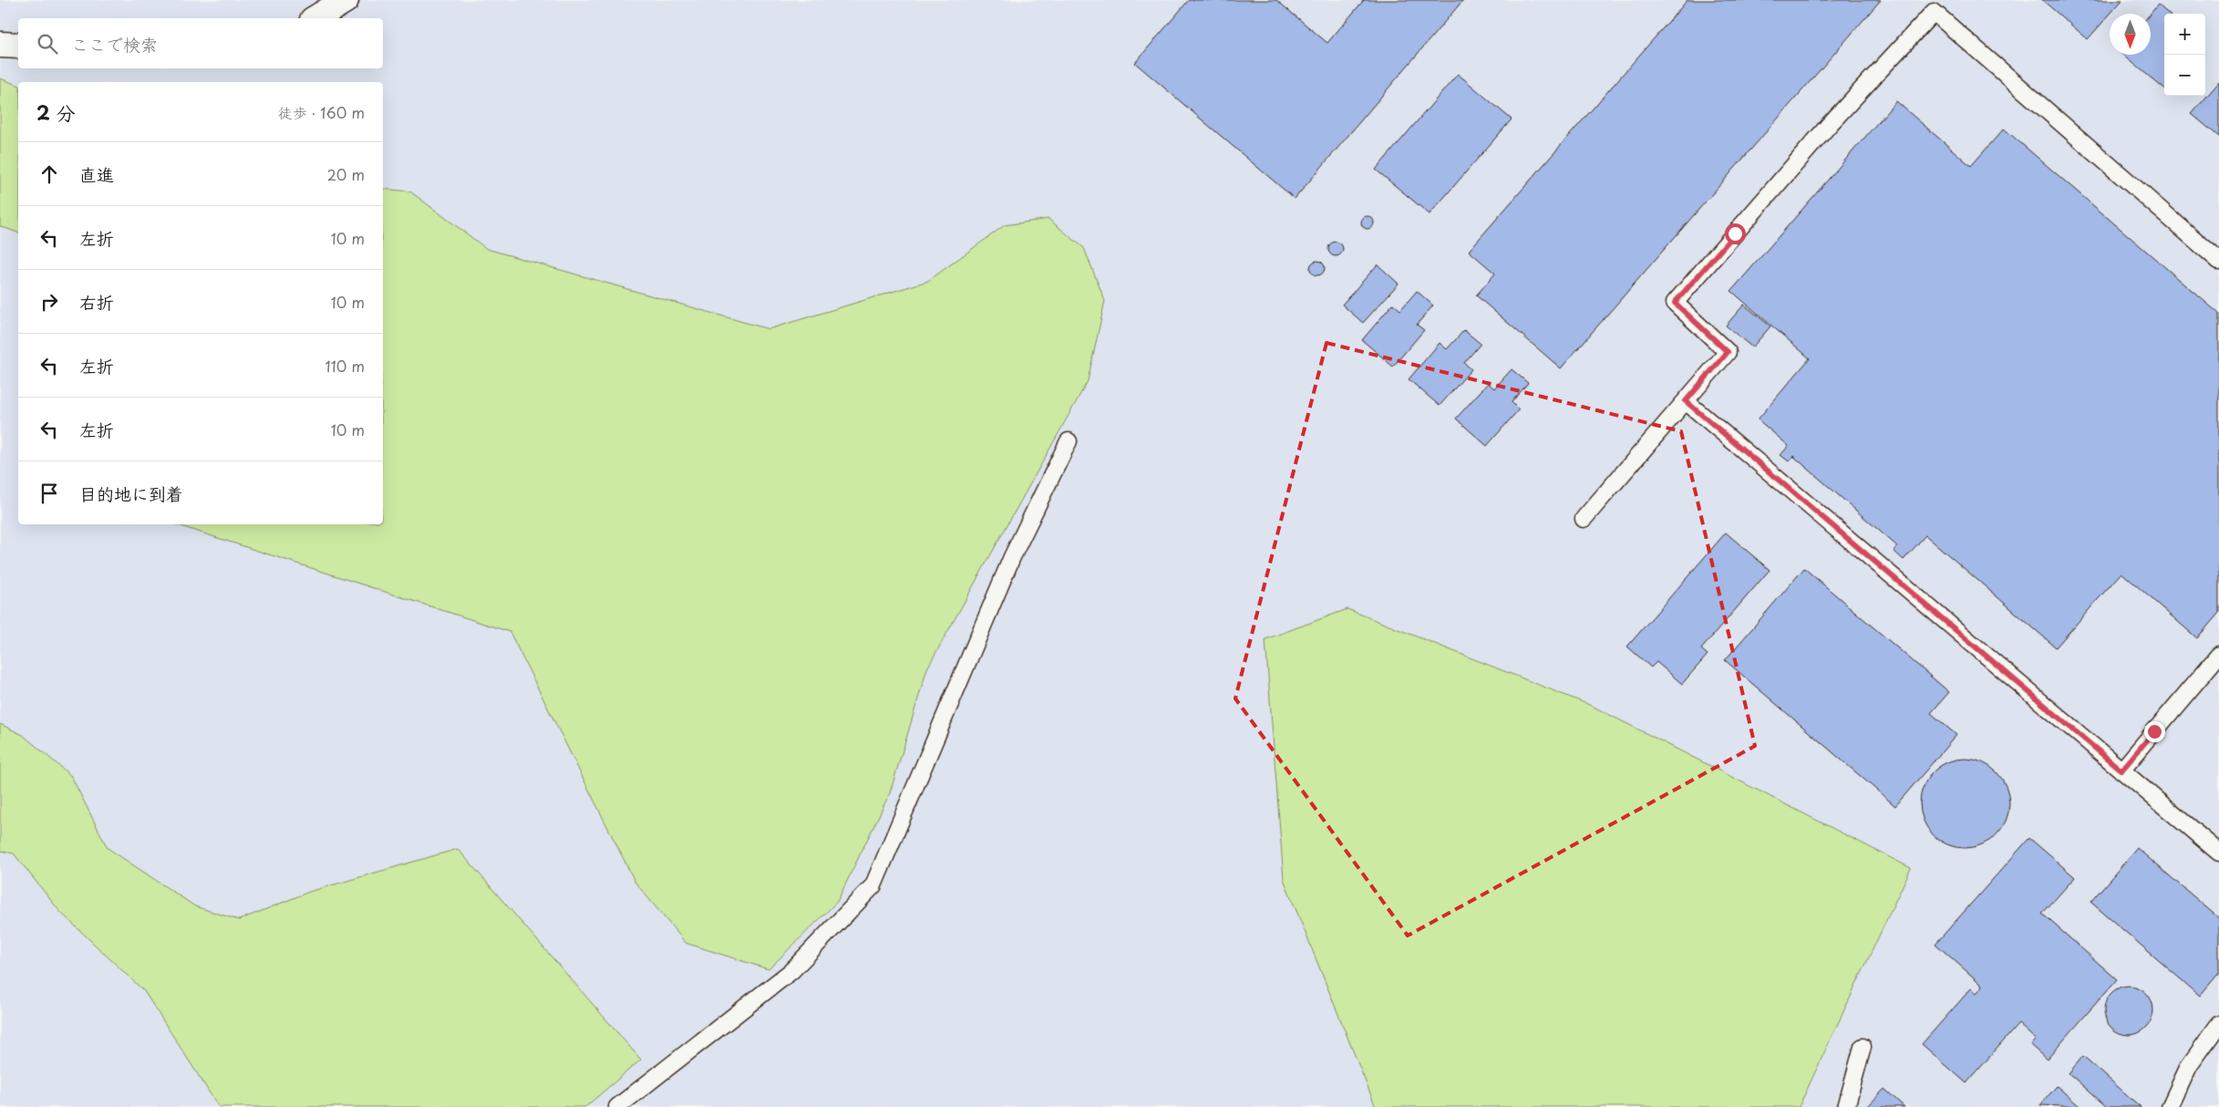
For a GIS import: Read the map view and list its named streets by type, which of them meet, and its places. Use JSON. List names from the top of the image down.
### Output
{
  "north": "bottom",
  "page": {
    "map_buttons": ["+", "−"],
    "search": "ここで検索",
    "heading": ["2 分", "徒歩 · 160 m"],
    "list": [
      ["直進", "20 m"],
      ["左折", "10 m"],
      ["右折", "10 m"],
      ["左折", "110 m"],
      ["左折", "10 m"],
      "目的地に到着"
    ]
  }
}
